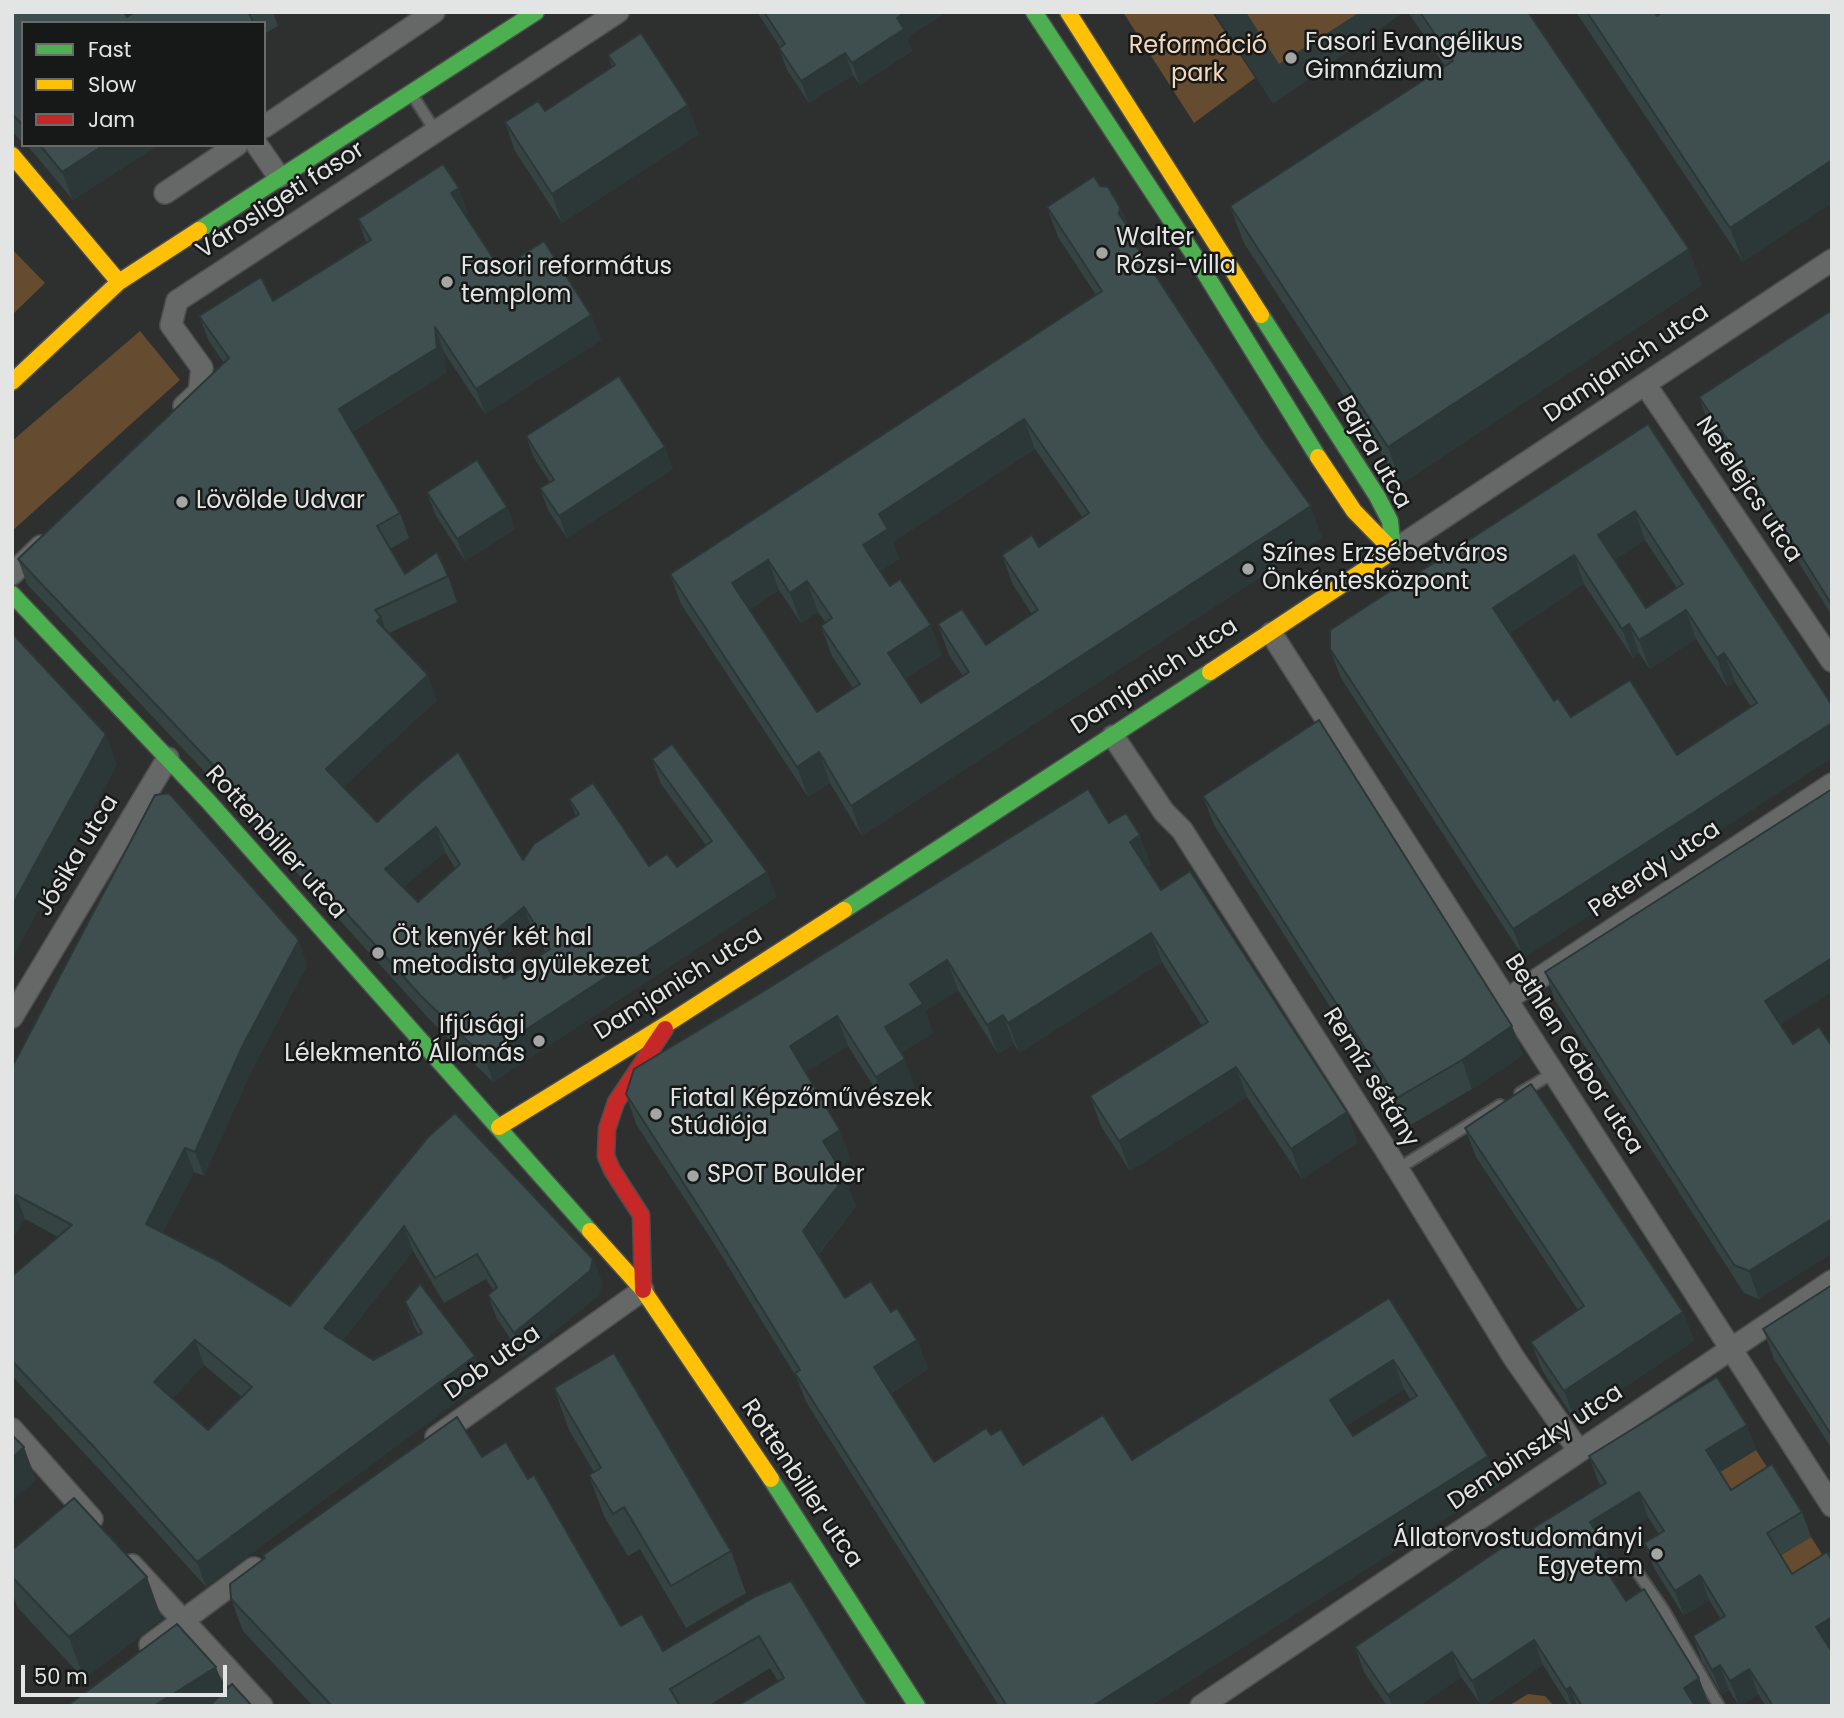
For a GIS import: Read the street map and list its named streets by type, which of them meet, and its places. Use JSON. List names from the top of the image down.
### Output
{
  "streets": {
    "street": [
      "Városligeti fasor",
      "Damjanich utca",
      "Bajza utca",
      "Nefelejcs utca",
      "Rottenbiller utca",
      "Jósika utca",
      "Peterdy utca",
      "Bethlen Gábor utca",
      "Remíz sétány",
      "Dob utca",
      "Dembinszky utca"
    ]
  },
  "crossings": [
    ["Damjanich utca", "Bajza utca"],
    ["Damjanich utca", "Nefelejcs utca"],
    ["Damjanich utca", "Rottenbiller utca"],
    ["Damjanich utca", "Bethlen Gábor utca"],
    ["Damjanich utca", "Remíz sétány"],
    ["Rottenbiller utca", "Jósika utca"],
    ["Rottenbiller utca", "Dob utca"],
    ["Peterdy utca", "Bethlen Gábor utca"],
    ["Bethlen Gábor utca", "Dembinszky utca"],
    ["Remíz sétány", "Dembinszky utca"]
  ],
  "parks": ["Reformáció park"],
  "places": [
    "Fasori Evangélikus Gimnázium",
    "Walter Rózsi-villa",
    "Fasori református templom",
    "Lövölde Udvar",
    "Színes Erzsébetváros Önkéntesközpont",
    "Öt kenyér két hal metodista gyülekezet",
    "Ifjúsági Lélekmentő Állomás",
    "Fiatal Képzőművészek Stúdiója",
    "SPOT Boulder",
    "Állatorvostudományi Egyetem"
  ],
  "legend": ["Fast", "Slow", "Jam"],
  "scale_bar": "50 m"
}
